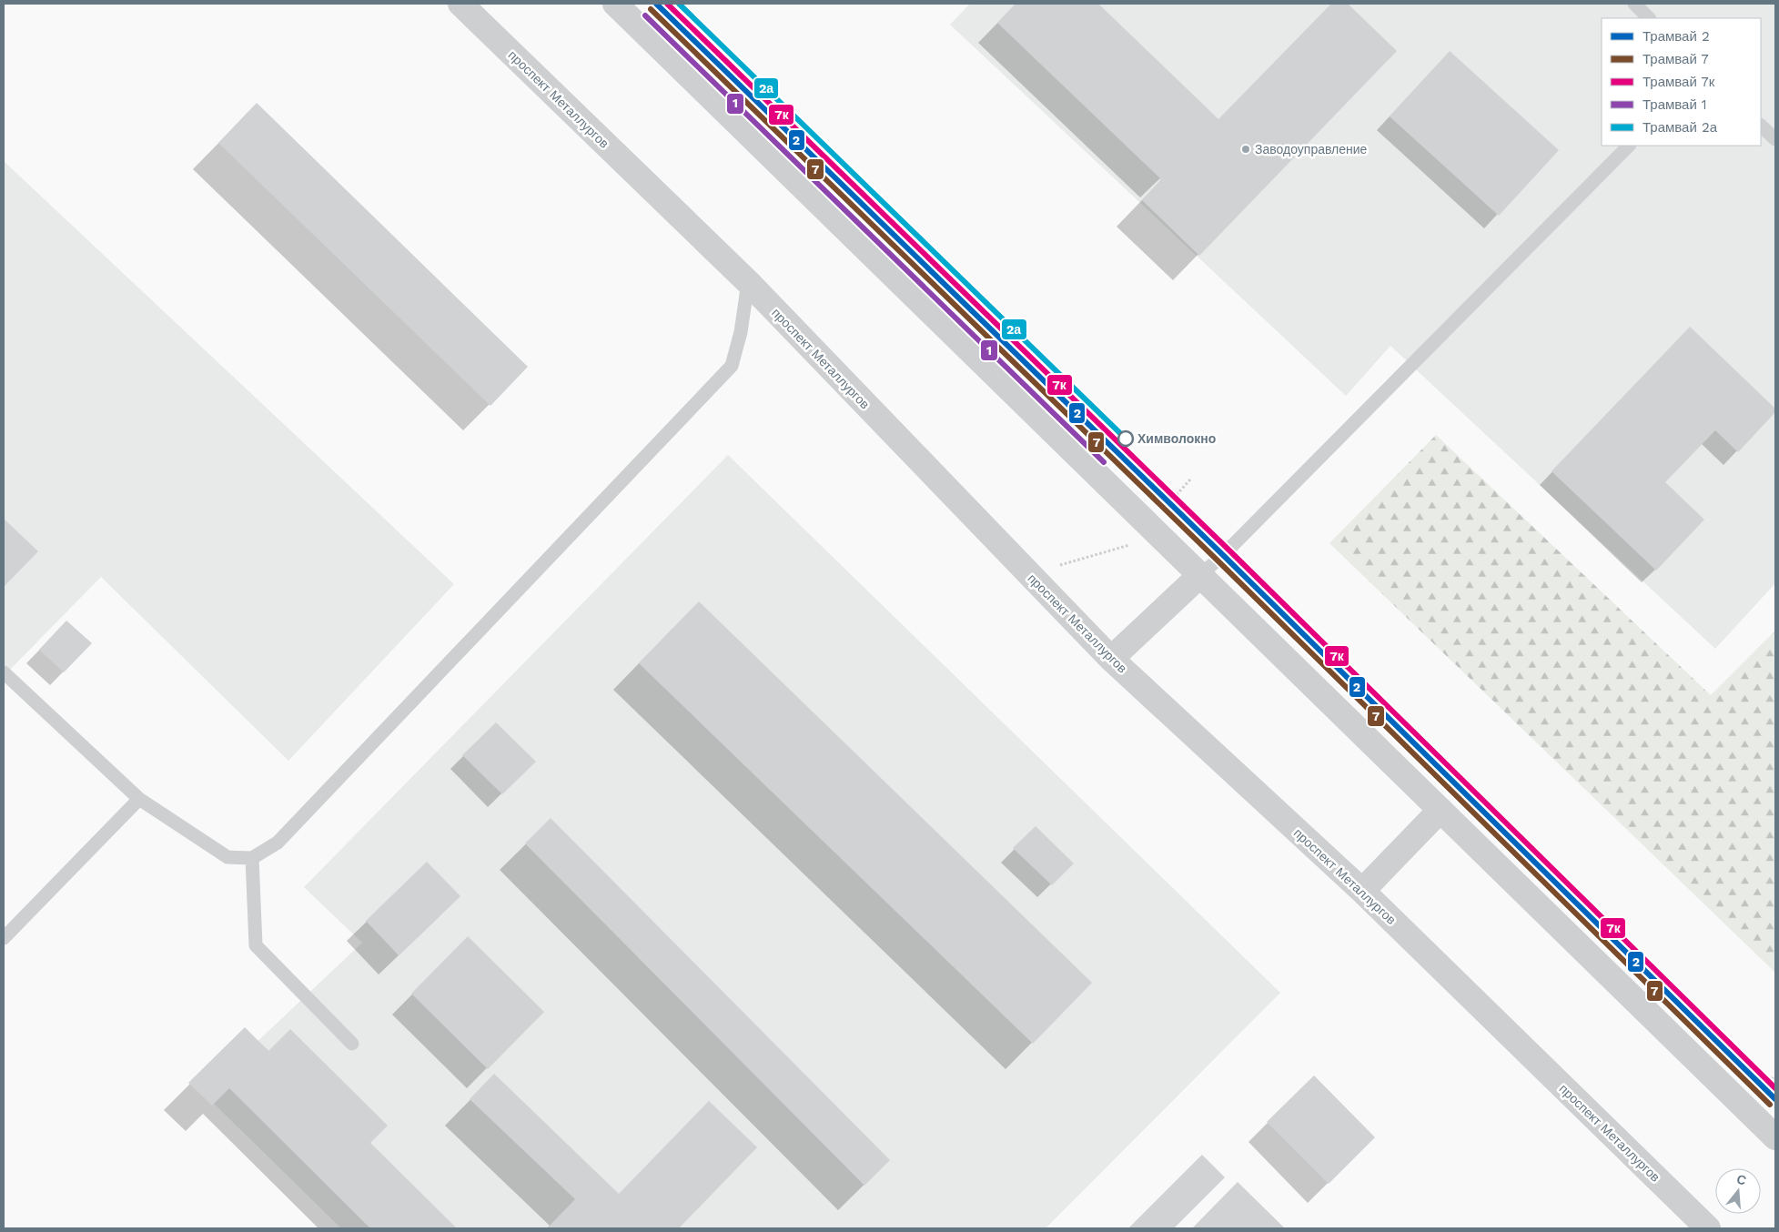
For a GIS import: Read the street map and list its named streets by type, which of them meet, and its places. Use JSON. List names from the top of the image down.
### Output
{
  "streets": {
    "street": ["проспект Металлургов"]
  },
  "places": ["Заводоуправление", "Химволокно"],
  "lines": [
    "tram line 2",
    "tram line 7к",
    "tram line 2а",
    "tram line 7",
    "tram line 1"
  ],
  "legend": [
    "Трамвай 2",
    "Трамвай 7",
    "Трамвай 7к",
    "Трамвай 1",
    "Трамвай 2а"
  ],
  "north": "top"
}
